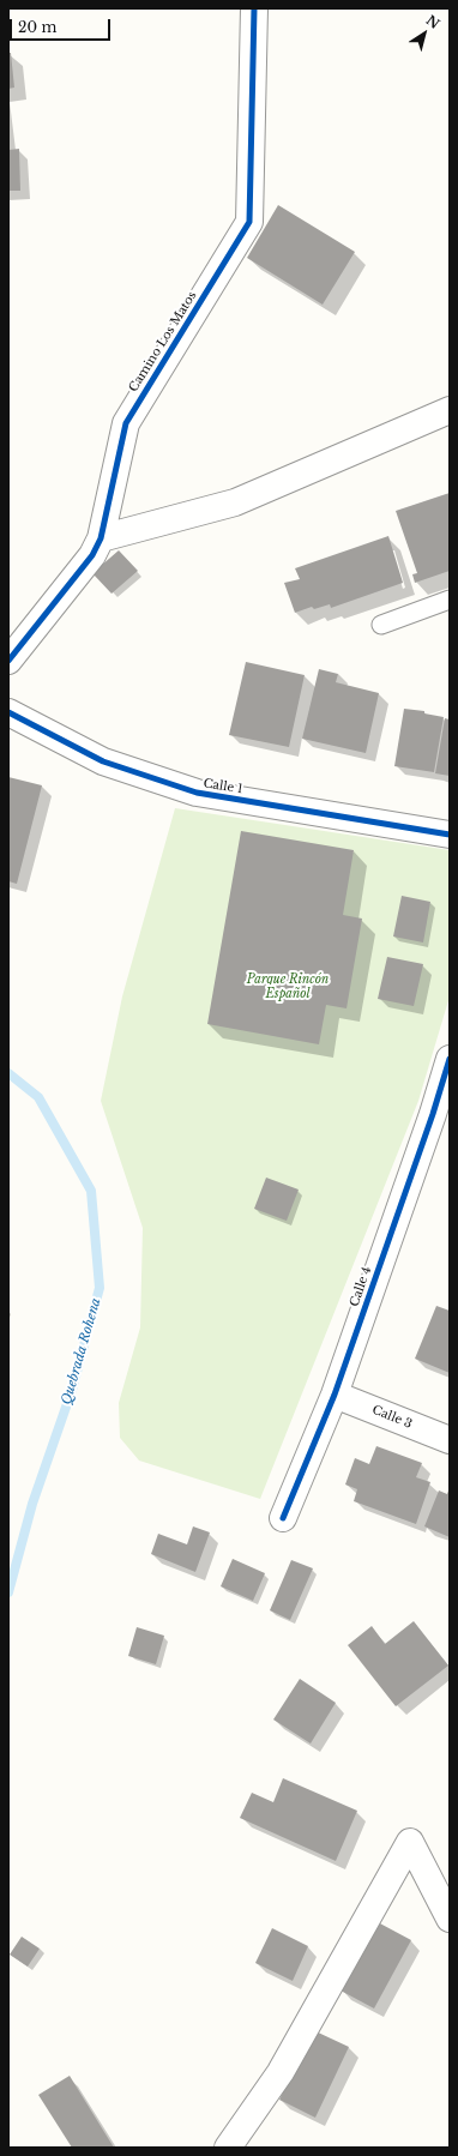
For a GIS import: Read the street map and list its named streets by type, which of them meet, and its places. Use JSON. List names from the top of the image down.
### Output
{
  "streets": {
    "street": [
      "Camino Los Matos",
      "Calle 1",
      "Calle 4",
      "Calle 3"
    ]
  },
  "crossings": [
    ["Calle 4", "Calle 3"]
  ],
  "water": ["Quebrada Rohena"],
  "parks": ["Parque Rincón Español"],
  "scale_bar": "20 m",
  "north": "top right"
}
